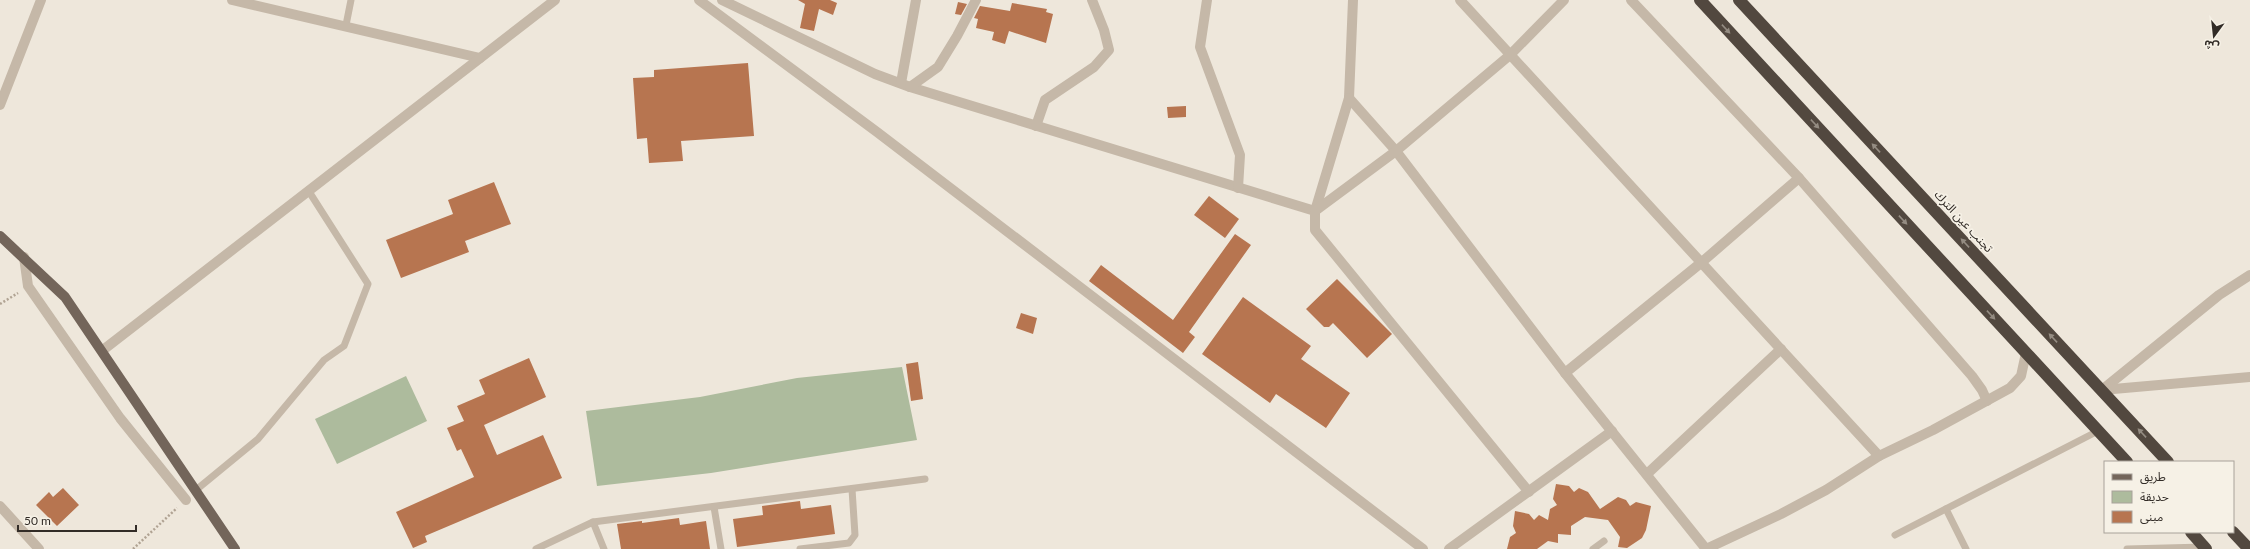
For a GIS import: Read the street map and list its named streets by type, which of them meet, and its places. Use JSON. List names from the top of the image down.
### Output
{
  "streets": {
    "highway": ["تجنب عين الترك"]
  },
  "legend": ["طريق", "حديقة", "مبنى"],
  "scale_bar": "50 m",
  "north": "bottom"
}
